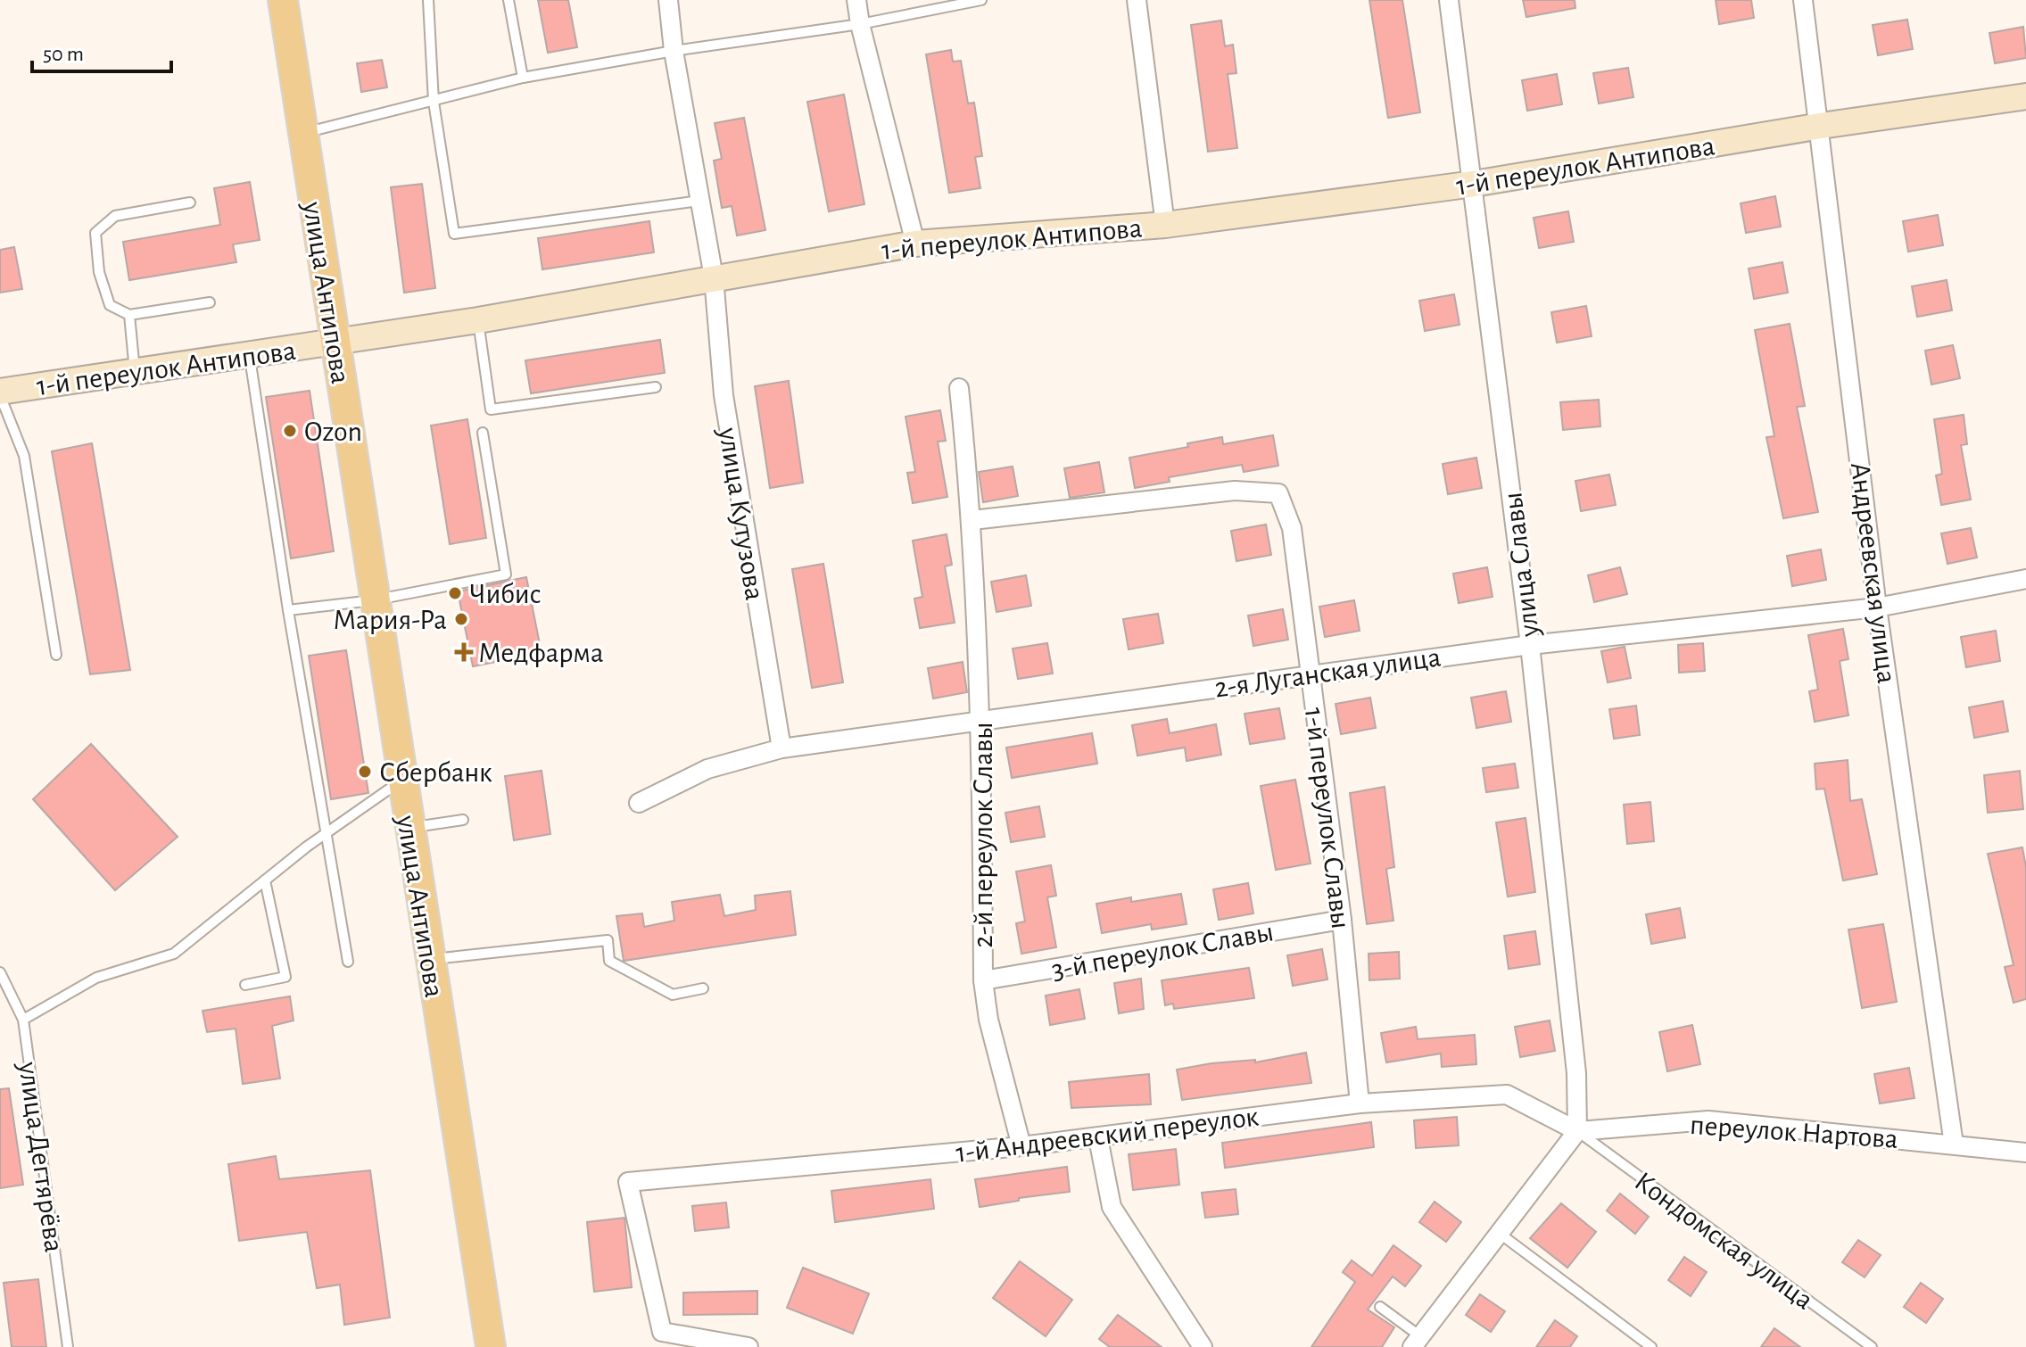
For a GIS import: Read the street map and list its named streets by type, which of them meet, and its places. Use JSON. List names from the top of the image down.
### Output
{
  "streets": {
    "main road": ["1-й переулок Антипова", "улица Антипова"],
    "street": [
      "улица Кутузова",
      "улица Славы",
      "Андреевская улица",
      "2-я Луганская улица",
      "1-й переулок Славы",
      "2-й переулок Славы",
      "3-й переулок Славы",
      "переулок Нартова",
      "1-й Андреевский переулок"
    ],
    "lane": ["улица Дегтярёва", "Кондомская улица"]
  },
  "crossings": [
    ["1-й переулок Антипова", "улица Антипова"],
    ["1-й переулок Антипова", "улица Кутузова"],
    ["1-й переулок Антипова", "улица Славы"],
    ["1-й переулок Антипова", "Андреевская улица"],
    ["улица Кутузова", "2-я Луганская улица"],
    ["улица Славы", "2-я Луганская улица"],
    ["улица Славы", "переулок Нартова"],
    ["улица Славы", "1-й Андреевский переулок"],
    ["улица Славы", "Кондомская улица"],
    ["Андреевская улица", "2-я Луганская улица"],
    ["Андреевская улица", "переулок Нартова"],
    ["2-я Луганская улица", "1-й переулок Славы"],
    ["2-я Луганская улица", "2-й переулок Славы"],
    ["1-й переулок Славы", "2-й переулок Славы"],
    ["1-й переулок Славы", "3-й переулок Славы"],
    ["1-й переулок Славы", "1-й Андреевский переулок"],
    ["2-й переулок Славы", "3-й переулок Славы"],
    ["2-й переулок Славы", "1-й Андреевский переулок"],
    ["переулок Нартова", "1-й Андреевский переулок"],
    ["переулок Нартова", "Кондомская улица"],
    ["1-й Андреевский переулок", "Кондомская улица"]
  ],
  "places": {
    "other": [
      "Ozon",
      "Чибис",
      "Мария-Ра",
      "Сбербанк"
    ],
    "health": ["Медфарма"]
  },
  "scale_bar": "50 m"
}
